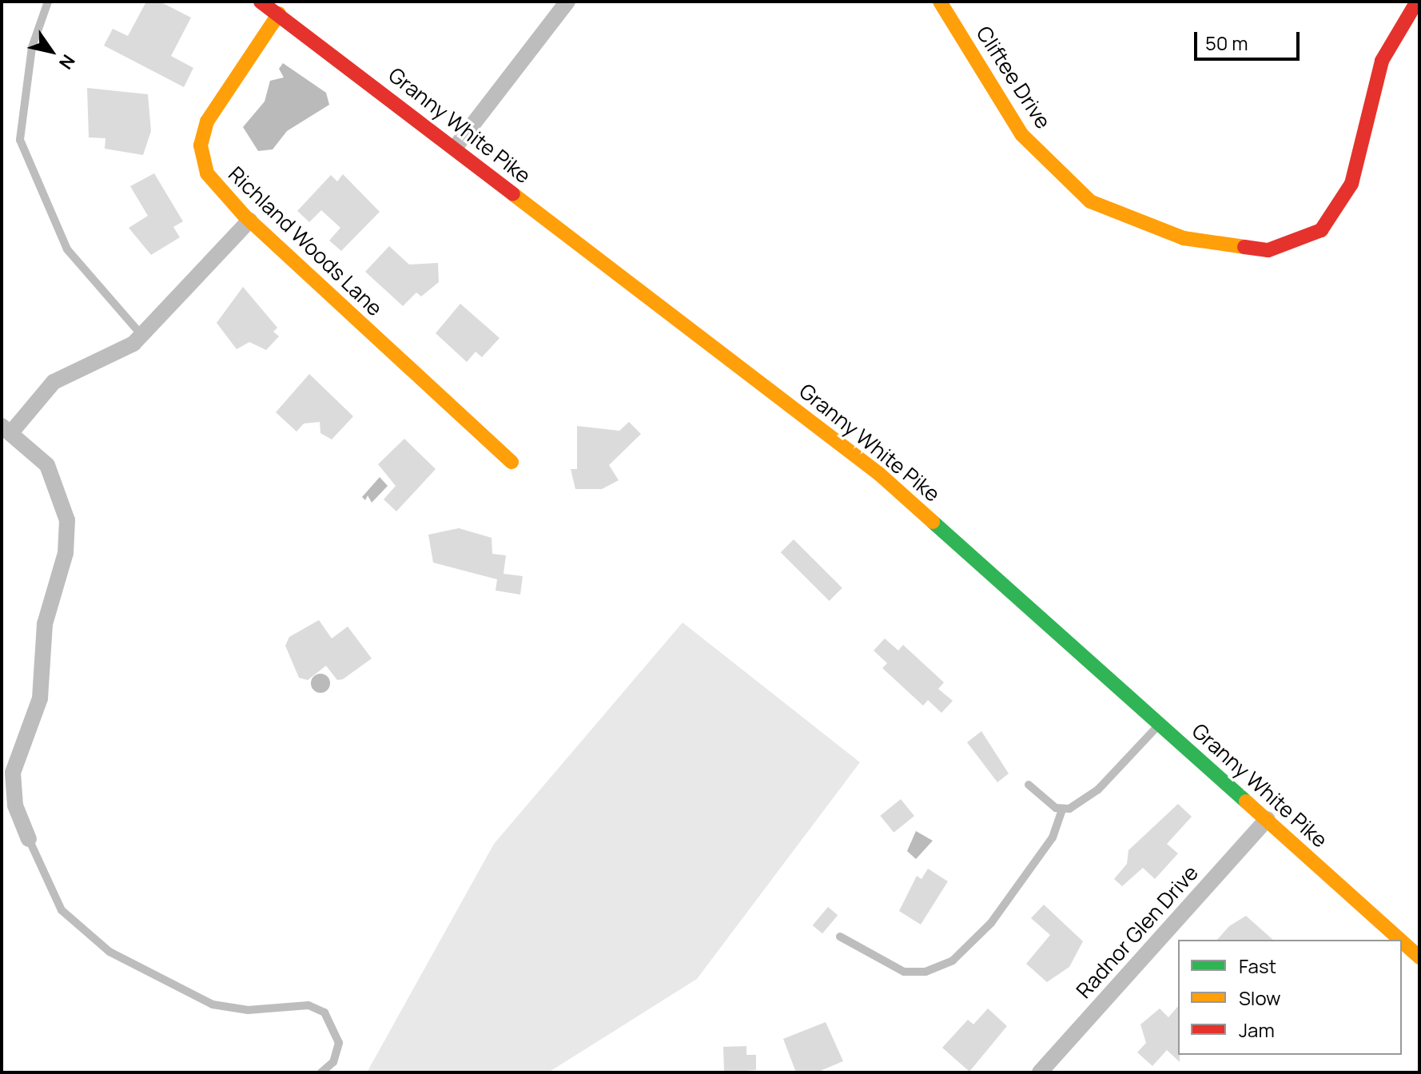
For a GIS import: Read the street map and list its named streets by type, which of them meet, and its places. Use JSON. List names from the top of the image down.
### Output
{
  "streets": {
    "main road": ["Cliftee Drive", "Granny White Pike", "Richland Woods Lane"],
    "street": ["Radnor Glen Drive"]
  },
  "crossings": [
    ["Granny White Pike", "Richland Woods Lane"],
    ["Granny White Pike", "Radnor Glen Drive"]
  ],
  "legend": ["Fast", "Slow", "Jam"],
  "scale_bar": "50 m",
  "north": "bottom right"
}
